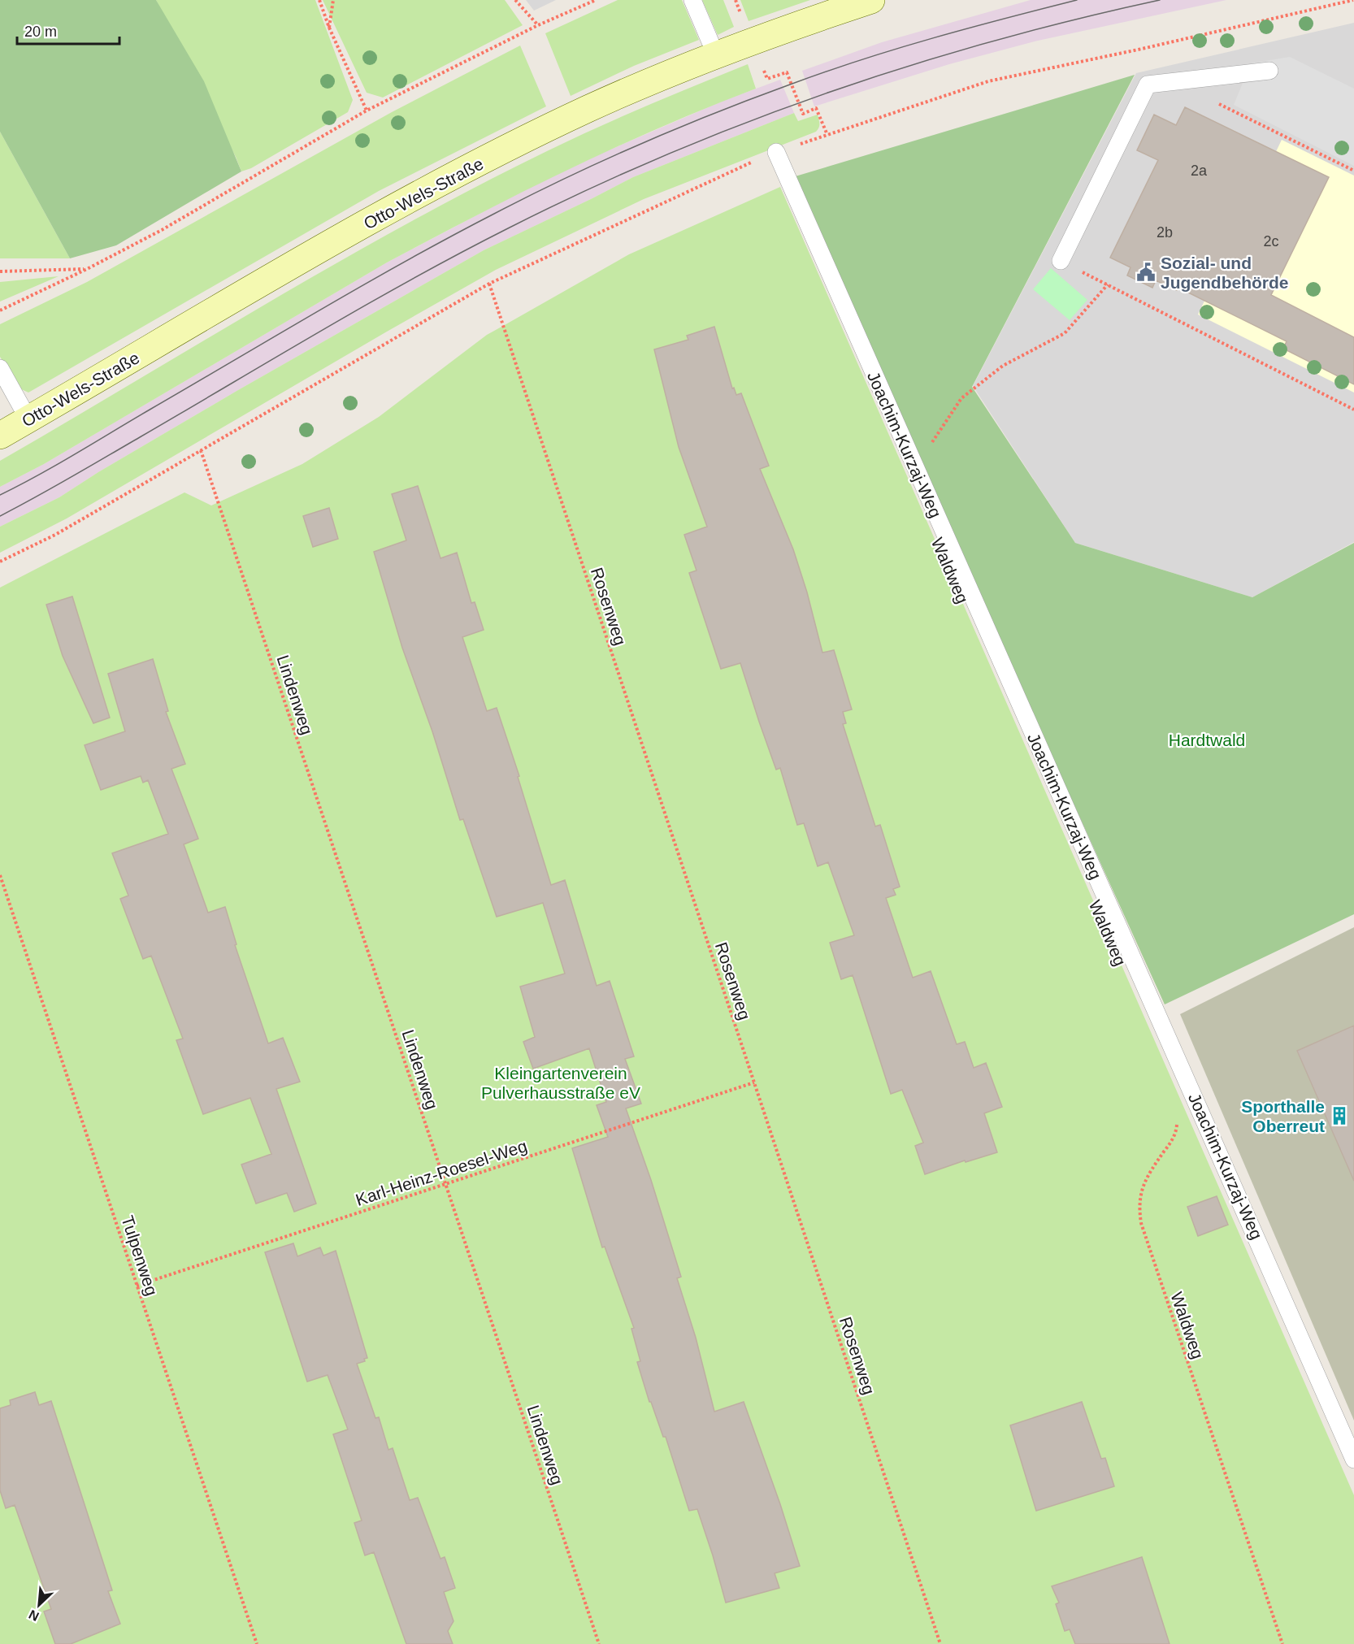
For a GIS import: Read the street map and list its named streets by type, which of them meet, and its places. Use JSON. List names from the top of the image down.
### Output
{
  "streets": {
    "street": ["Otto-Wels-Straße"],
    "lane": ["Joachim-Kurzaj-Weg"],
    "path": [
      "Waldweg",
      "Rosenweg",
      "Lindenweg",
      "Karl-Heinz-Roesel-Weg",
      "Tulpenweg"
    ]
  },
  "crossings": [
    ["Rosenweg", "Karl-Heinz-Roesel-Weg"],
    ["Lindenweg", "Karl-Heinz-Roesel-Weg"],
    ["Karl-Heinz-Roesel-Weg", "Tulpenweg"]
  ],
  "parks": ["Hardtwald", "Kleingartenverein Pulverhausstraße eV"],
  "places": {
    "public building": ["Sozial- und Jugendbehörde"],
    "building": ["Sporthalle Oberreut"]
  },
  "house_numbers": ["2a", "2b", "2c"],
  "scale_bar": "20 m",
  "north": "bottom left"
}
